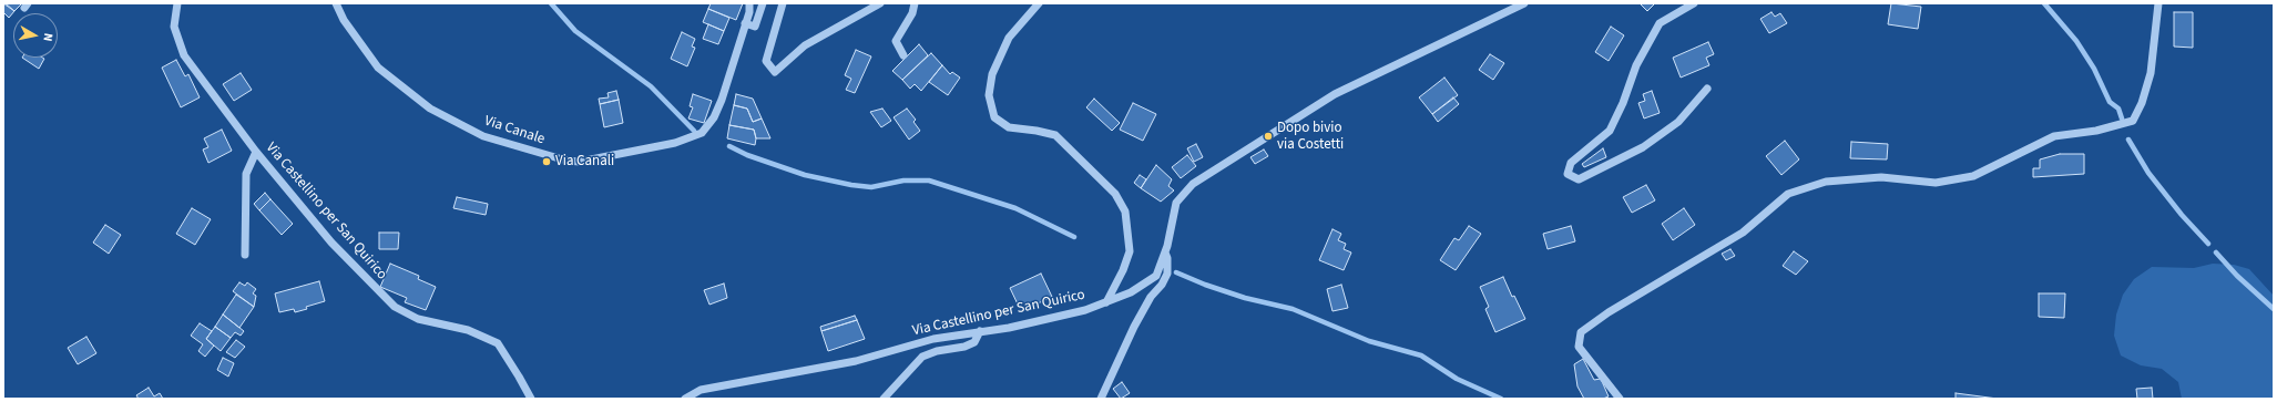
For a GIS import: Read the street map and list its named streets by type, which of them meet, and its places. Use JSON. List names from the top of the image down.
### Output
{
  "streets": {
    "street": ["Via Canale", "Via Castellino per San Quirico"]
  },
  "places": ["Dopo bivio via Costetti", "Via Canali"],
  "north": "right"
}
